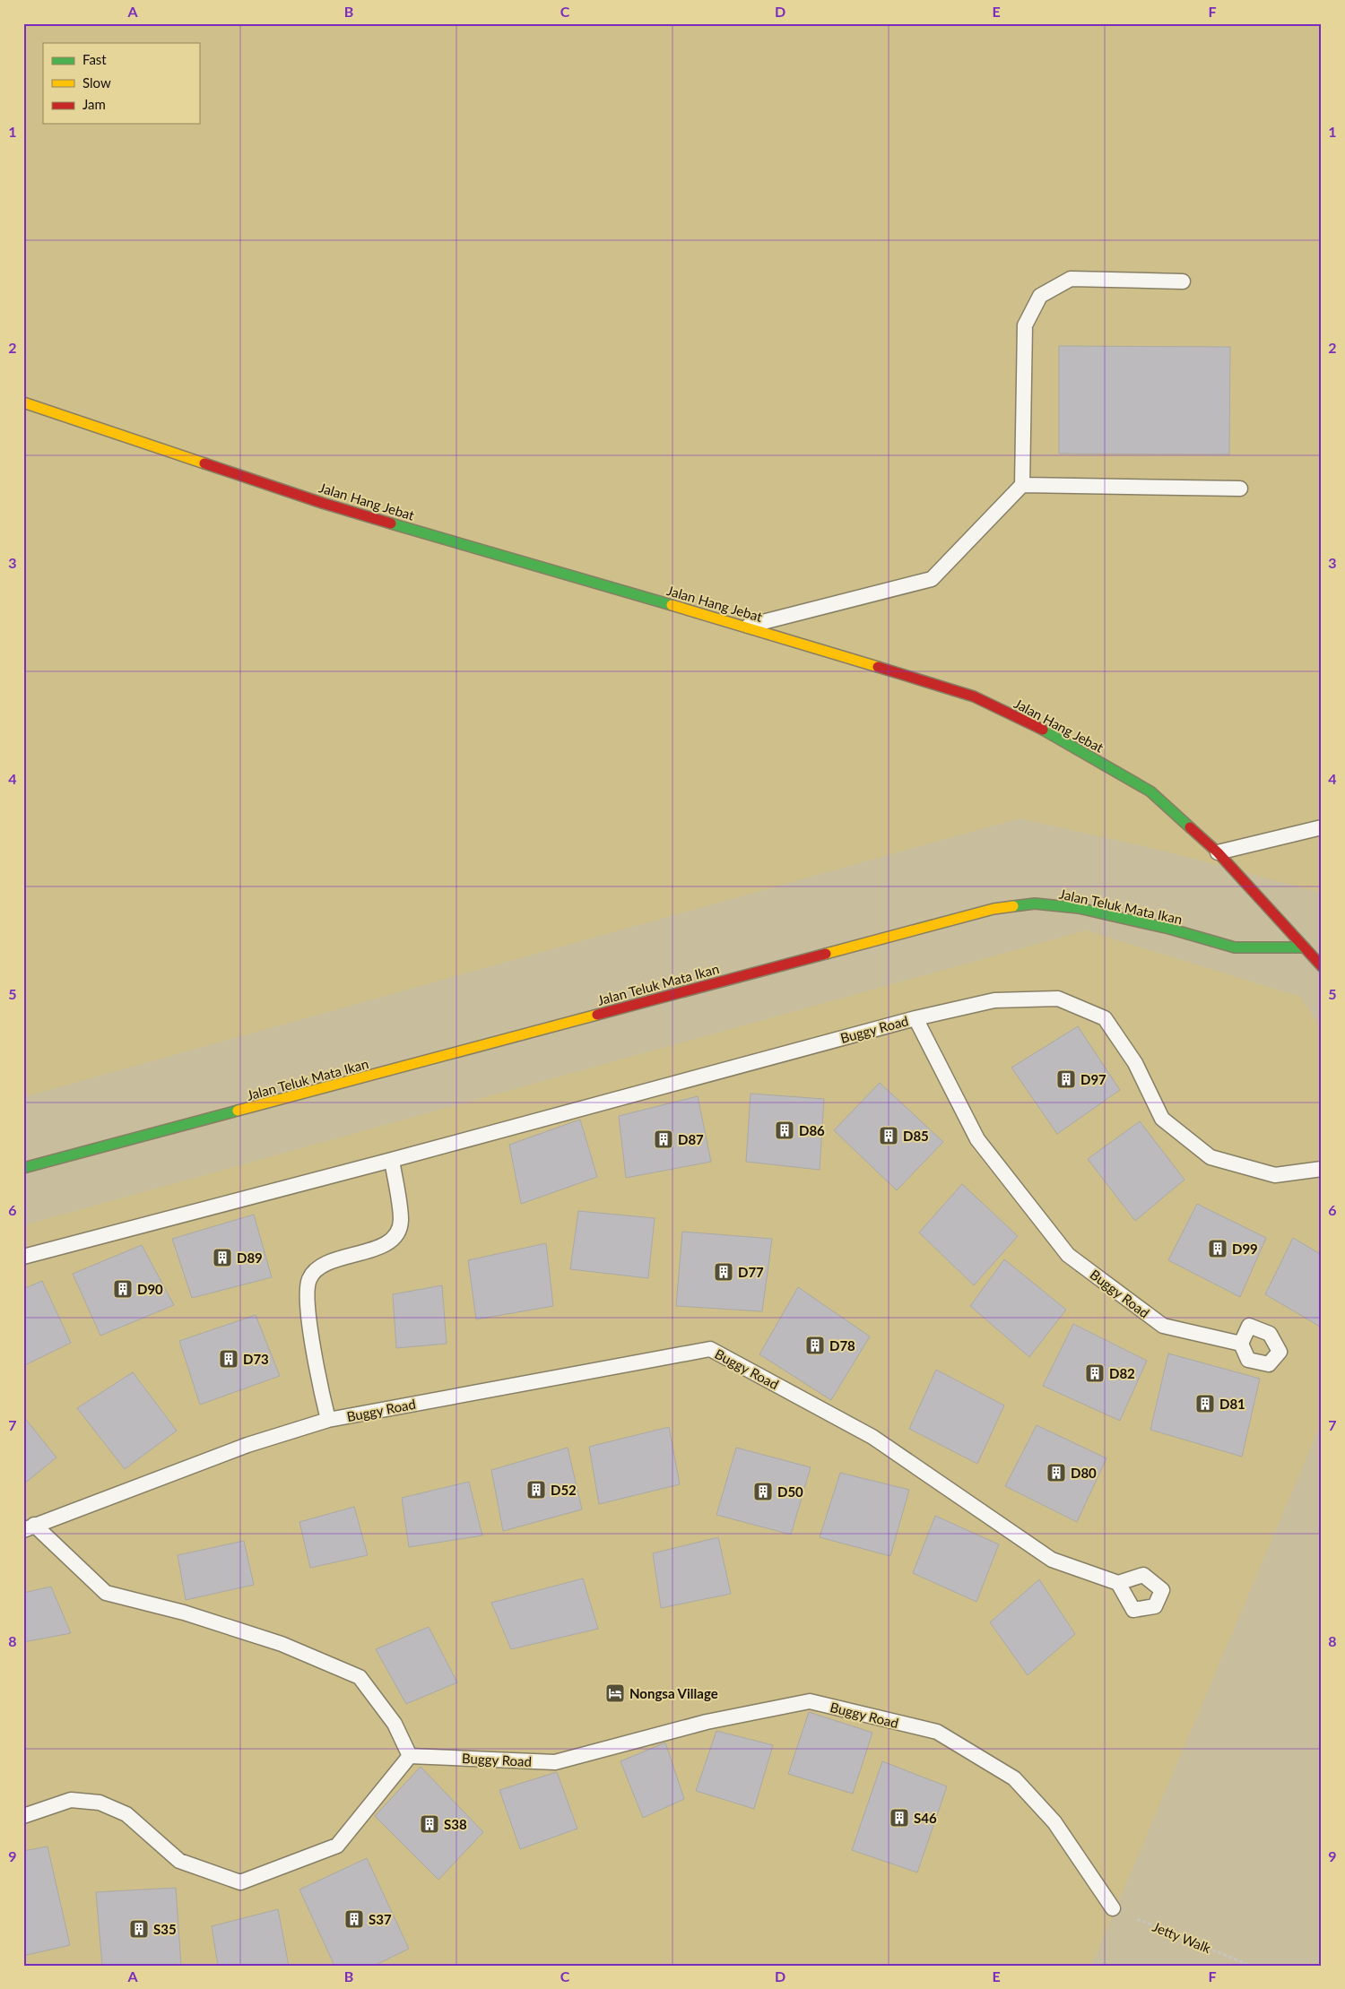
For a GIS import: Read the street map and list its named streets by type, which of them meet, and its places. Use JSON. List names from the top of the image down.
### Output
{
  "streets": {
    "street": ["Jalan Hang Jebat", "Jalan Teluk Mata Ikan"],
    "lane": ["Buggy Road"],
    "path": ["Jetty Walk"]
  },
  "crossings": [
    ["Jalan Hang Jebat", "Jalan Teluk Mata Ikan"],
    ["Buggy Road", "Jetty Walk"]
  ],
  "places": {
    "building": [
      "D97",
      "D86",
      "D85",
      "D87",
      "D99",
      "D89",
      "D77",
      "D90",
      "D78",
      "D73",
      "D82",
      "D81",
      "D80",
      "D52",
      "D50",
      "S46",
      "S38",
      "S37",
      "S35"
    ],
    "hotel": ["Nongsa Village"]
  },
  "legend": ["Fast", "Slow", "Jam"],
  "grid": {
    "columns": [
      "A",
      "B",
      "C",
      "D",
      "E",
      "F"
    ],
    "rows": [
      "1",
      "2",
      "3",
      "4",
      "5",
      "6",
      "7",
      "8",
      "9"
    ]
  }
}
